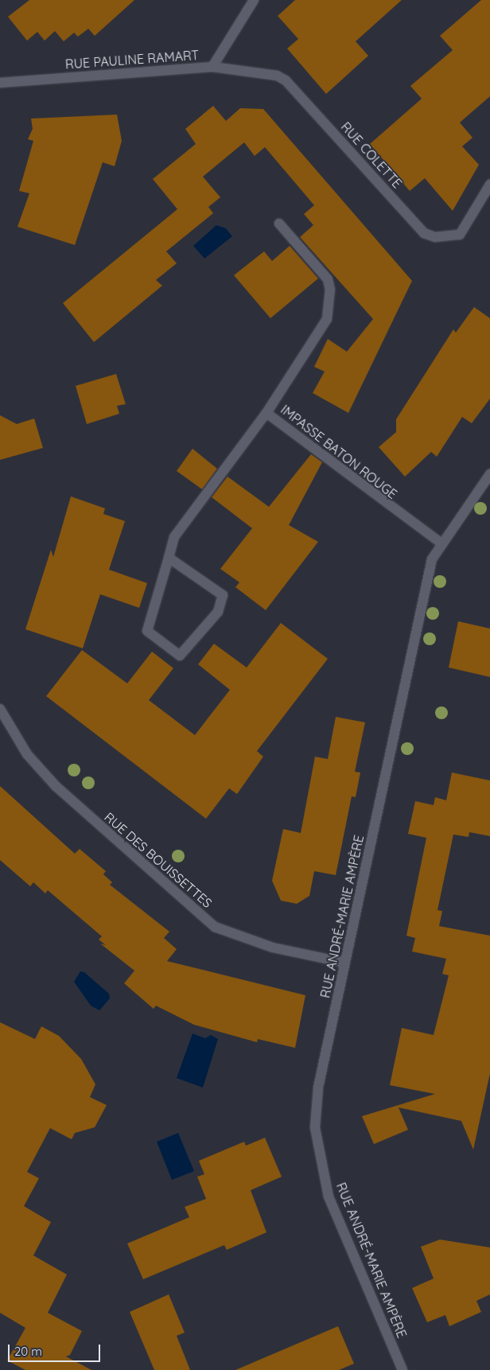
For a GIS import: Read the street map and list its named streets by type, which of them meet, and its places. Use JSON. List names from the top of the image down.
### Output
{
  "streets": {
    "street": [
      "RUE PAULINE RAMART",
      "RUE COLETTE",
      "IMPASSE BATON ROUGE",
      "RUE DES BOUISSETTES",
      "RUE ANDRÉ-MARIE AMPÈRE"
    ]
  },
  "crossings": [
    ["RUE PAULINE RAMART", "RUE COLETTE"],
    ["IMPASSE BATON ROUGE", "RUE ANDRÉ-MARIE AMPÈRE"],
    ["RUE DES BOUISSETTES", "RUE ANDRÉ-MARIE AMPÈRE"]
  ],
  "scale_bar": "20 m"
}
